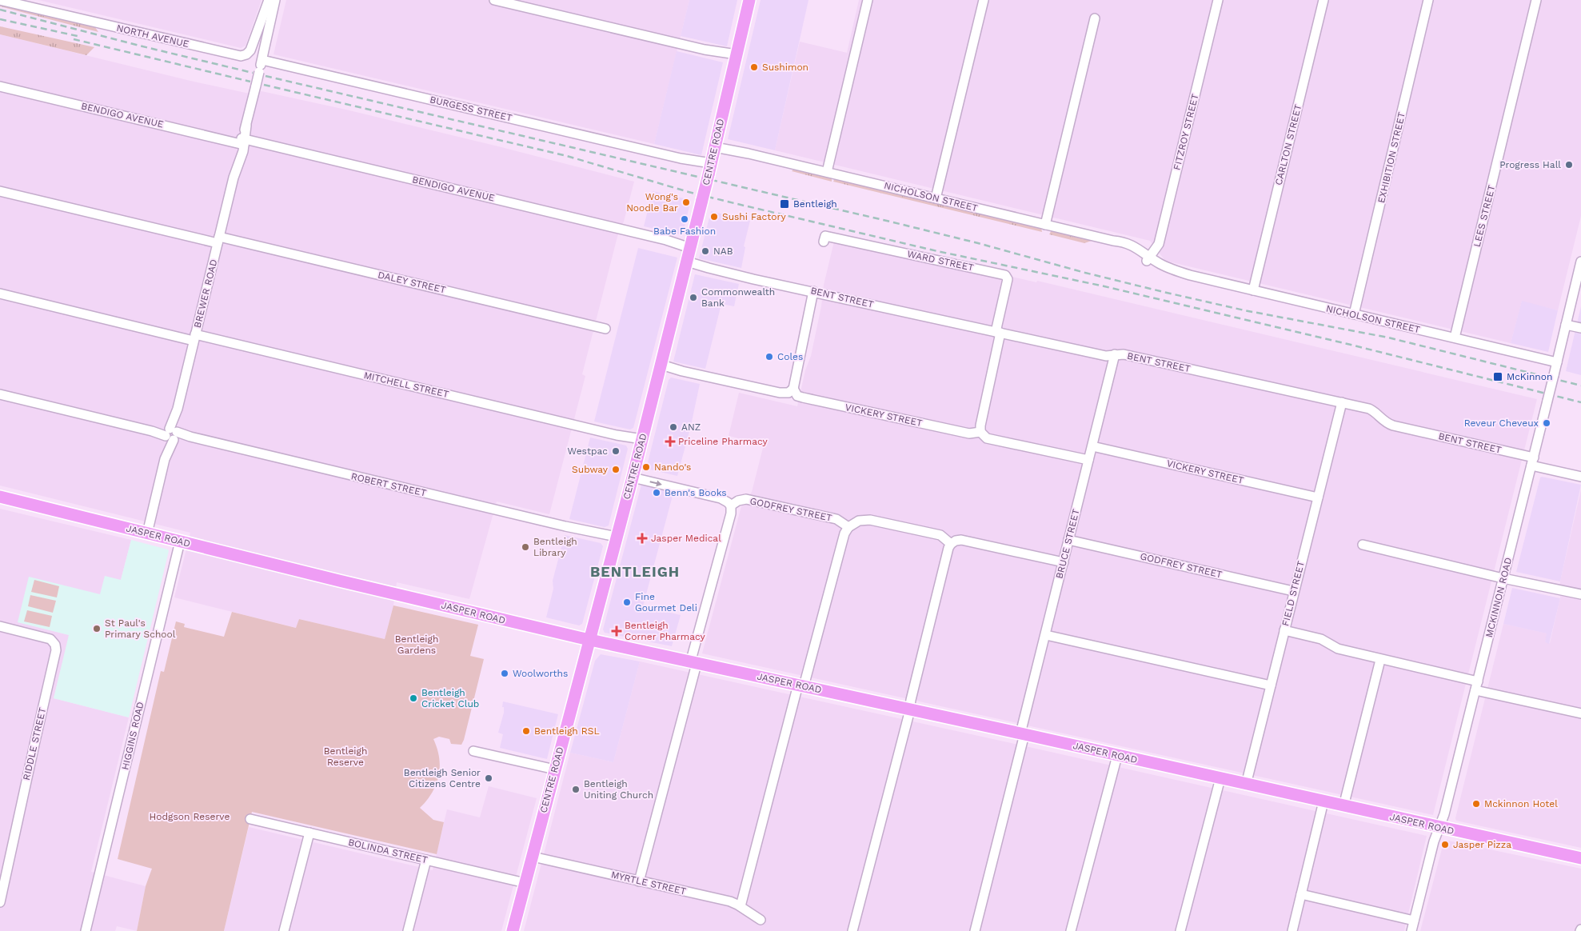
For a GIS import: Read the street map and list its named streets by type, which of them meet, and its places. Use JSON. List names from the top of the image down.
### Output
{
  "streets": {
    "main road": ["CENTRE ROAD", "JASPER ROAD"],
    "street": [
      "NORTH AVENUE",
      "BURGESS STREET",
      "BENDIGO AVENUE",
      "FITZROY STREET",
      "CARLTON STREET",
      "EXHIBITION STREET",
      "NICHOLSON STREET",
      "LEES STREET",
      "WARD STREET",
      "DALEY STREET",
      "BREWER ROAD",
      "BENT STREET",
      "MITCHELL STREET",
      "VICKERY STREET",
      "ROBERT STREET",
      "GODFREY STREET",
      "BRUCE STREET",
      "FIELD STREET",
      "MCKINNON ROAD",
      "HIGGINS ROAD",
      "RIDDLE STREET",
      "BOLINDA STREET",
      "MYRTLE STREET"
    ]
  },
  "crossings": [
    ["BURGESS STREET", "CENTRE ROAD"],
    ["BURGESS STREET", "BREWER ROAD"],
    ["BENDIGO AVENUE", "CENTRE ROAD"],
    ["BENDIGO AVENUE", "BREWER ROAD"],
    ["FITZROY STREET", "NICHOLSON STREET"],
    ["CARLTON STREET", "NICHOLSON STREET"],
    ["CENTRE ROAD", "NICHOLSON STREET"],
    ["CENTRE ROAD", "BENT STREET"],
    ["CENTRE ROAD", "MITCHELL STREET"],
    ["CENTRE ROAD", "ROBERT STREET"],
    ["CENTRE ROAD", "JASPER ROAD"],
    ["CENTRE ROAD", "BOLINDA STREET"],
    ["CENTRE ROAD", "MYRTLE STREET"],
    ["EXHIBITION STREET", "NICHOLSON STREET"],
    ["NICHOLSON STREET", "LEES STREET"],
    ["NICHOLSON STREET", "MCKINNON ROAD"],
    ["WARD STREET", "BENT STREET"],
    ["WARD STREET", "VICKERY STREET"],
    ["DALEY STREET", "BREWER ROAD"],
    ["BREWER ROAD", "MITCHELL STREET"],
    ["BREWER ROAD", "ROBERT STREET"],
    ["BREWER ROAD", "JASPER ROAD"],
    ["BENT STREET", "BRUCE STREET"],
    ["BENT STREET", "FIELD STREET"],
    ["BENT STREET", "MCKINNON ROAD"],
    ["VICKERY STREET", "BRUCE STREET"],
    ["VICKERY STREET", "FIELD STREET"],
    ["GODFREY STREET", "BRUCE STREET"],
    ["GODFREY STREET", "FIELD STREET"],
    ["JASPER ROAD", "BRUCE STREET"],
    ["JASPER ROAD", "FIELD STREET"],
    ["JASPER ROAD", "MCKINNON ROAD"],
    ["JASPER ROAD", "HIGGINS ROAD"]
  ],
  "districts": ["BENTLEIGH"],
  "parks": ["Bentleigh Gardens", "Bentleigh Reserve", "Hodgson Reserve"],
  "places": {
    "other": [
      "Sushimon",
      "Progress Hall",
      "Wong's Noodle Bar",
      "Sushi Factory",
      "Babe Fashion",
      "NAB",
      "Commonwealth Bank",
      "Coles",
      "Reveur Cheveux",
      "ANZ",
      "Westpac",
      "Nando's",
      "Subway",
      "Benn's Books",
      "Bentleigh Library",
      "Fine Gourmet Deli",
      "St Paul's Primary School",
      "Woolworths",
      "Bentleigh Cricket Club",
      "Bentleigh RSL",
      "Bentleigh Senior Citizens Centre",
      "Bentleigh Uniting Church",
      "Mckinnon Hotel",
      "Jasper Pizza"
    ],
    "transit": ["Bentleigh", "McKinnon"],
    "health": ["Priceline Pharmacy", "Jasper Medical", "Bentleigh Corner Pharmacy"]
  }
}
